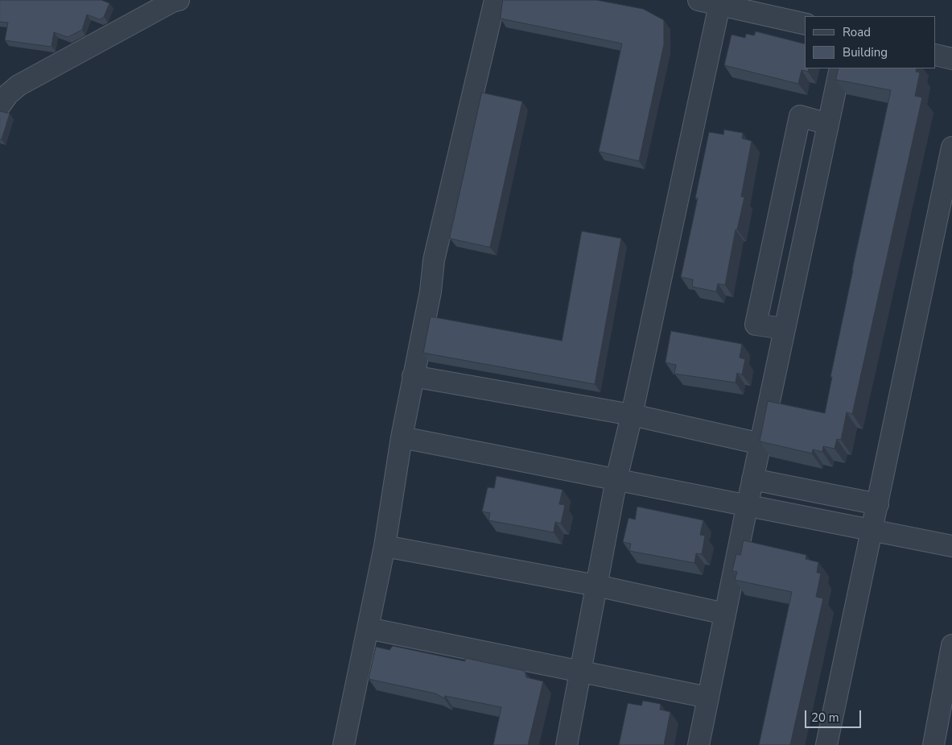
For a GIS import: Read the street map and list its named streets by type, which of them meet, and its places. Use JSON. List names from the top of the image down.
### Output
{
  "legend": ["Road", "Building"],
  "scale_bar": "20 m"
}
